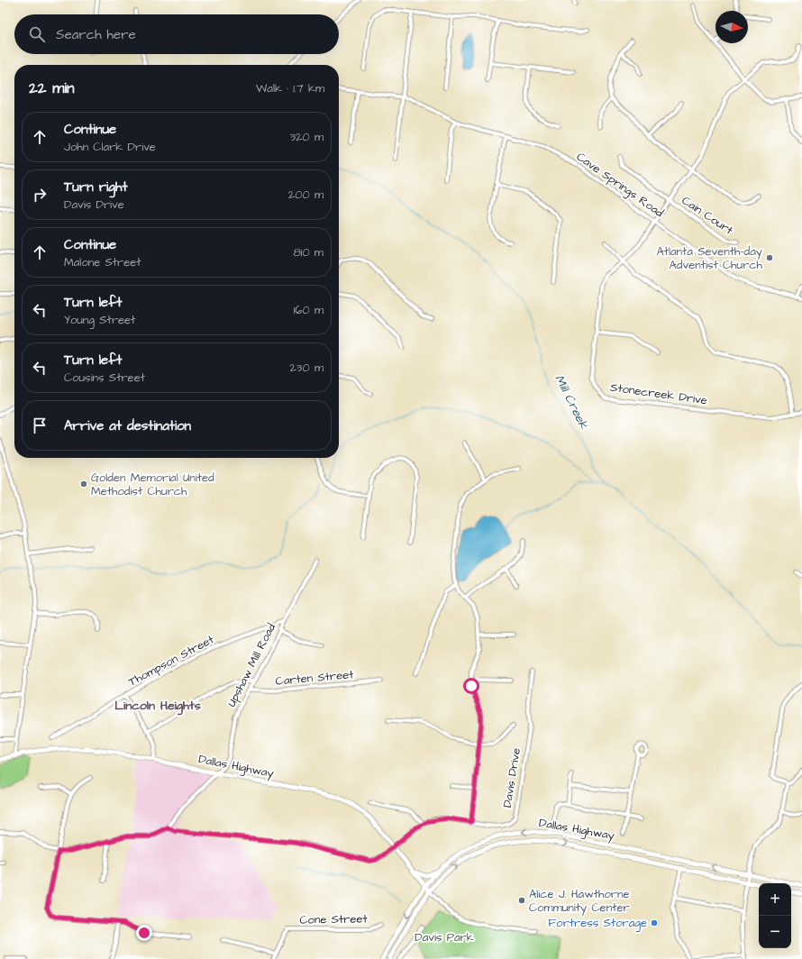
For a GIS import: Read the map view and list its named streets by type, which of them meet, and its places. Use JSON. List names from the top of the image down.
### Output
{
  "streets": {
    "main road": ["Dallas Highway"],
    "street": [
      "Cave Springs Road",
      "Cain Court",
      "Stonecreek Drive",
      "Thompson Street",
      "Upshaw Mill Road",
      "Carten Street",
      "Davis Drive",
      "Cone Street"
    ]
  },
  "crossings": [
    ["Cave Springs Road", "Stonecreek Drive"],
    ["Cain Court", "Stonecreek Drive"],
    ["Thompson Street", "Upshaw Mill Road"],
    ["Upshaw Mill Road", "Carten Street"],
    ["Upshaw Mill Road", "Dallas Highway"],
    ["Upshaw Mill Road", "Davis Drive"],
    ["Dallas Highway", "Davis Drive"]
  ],
  "districts": ["Lincoln Heights"],
  "water": ["Mill Creek"],
  "parks": ["Davis Park"],
  "places": [
    "Atlanta Seventh-day Adventist Church",
    "Golden Memorial United Methodist Church",
    "Alice J. Hawthorne Community Center",
    "Fortress Storage"
  ],
  "north": "right",
  "page": {
    "search": "Search here",
    "heading": ["22 min", "Walk · 1.7 km"],
    "list": [
      ["Continue", "John Clark Drive", "320 m"],
      ["Turn right", "Davis Drive", "200 m"],
      ["Continue", "Malone Street", "810 m"],
      ["Turn left", "Young Street", "160 m"],
      ["Turn left", "Cousins Street", "230 m"],
      "Arrive at destination"
    ],
    "map_buttons": ["+", "−"]
  }
}
